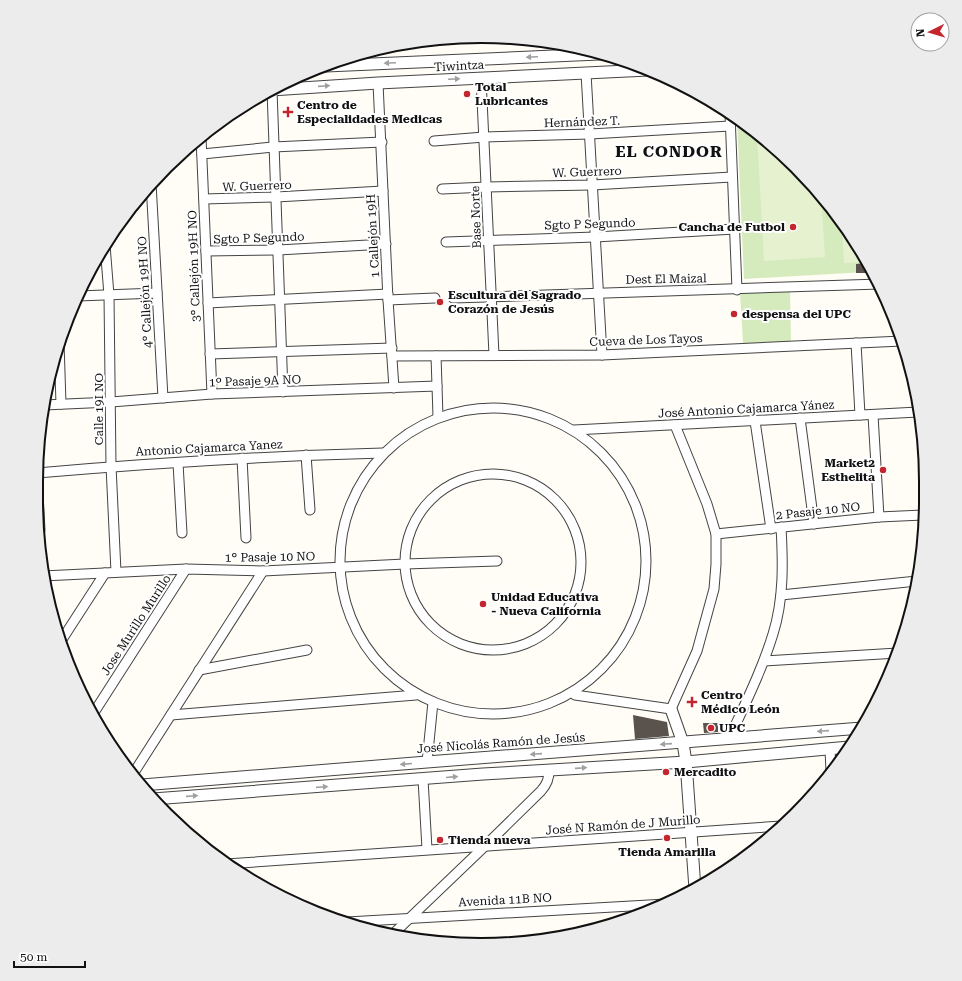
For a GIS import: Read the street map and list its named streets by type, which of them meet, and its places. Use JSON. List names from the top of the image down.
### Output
{
  "streets": {
    "street": [
      "Tiwintza",
      "Hernández T.",
      "W. Guerrero",
      "Base Norte",
      "Sgto P Segundo",
      "1 Callejón 19H",
      "3° Callejón 19H NO",
      "Dest El Maizal",
      "4° Callejón 19H NO",
      "Cueva de Los Tayos",
      "1º Pasaje 9A NO",
      "Calle 19I NO",
      "José Antonio Cajamarca Yánez",
      "Antonio Cajamarca Yanez",
      "2 Pasaje 10 NO",
      "1° Pasaje 10 NO",
      "Jose Murillo Murillo",
      "José Nicolás Ramón de Jesús",
      "José N Ramón de J Murillo",
      "Avenida 11B NO"
    ]
  },
  "crossings": [
    ["Tiwintza", "Base Norte"],
    ["Tiwintza", "1 Callejón 19H"],
    ["Hernández T.", "Base Norte"],
    ["W. Guerrero", "Base Norte"],
    ["W. Guerrero", "1 Callejón 19H"],
    ["W. Guerrero", "3° Callejón 19H NO"],
    ["Base Norte", "Sgto P Segundo"],
    ["Base Norte", "Dest El Maizal"],
    ["Base Norte", "Cueva de Los Tayos"],
    ["Sgto P Segundo", "1 Callejón 19H"],
    ["Sgto P Segundo", "3° Callejón 19H NO"],
    ["1 Callejón 19H", "Cueva de Los Tayos"],
    ["1 Callejón 19H", "1º Pasaje 9A NO"],
    ["3° Callejón 19H NO", "Cueva de Los Tayos"],
    ["3° Callejón 19H NO", "1º Pasaje 9A NO"],
    ["4° Callejón 19H NO", "1º Pasaje 9A NO"],
    ["1º Pasaje 9A NO", "Calle 19I NO"],
    ["Calle 19I NO", "Antonio Cajamarca Yanez"],
    ["Calle 19I NO", "1° Pasaje 10 NO"],
    ["1° Pasaje 10 NO", "Jose Murillo Murillo"]
  ],
  "districts": ["EL CONDOR"],
  "places": {
    "other": [
      "Total Lubricantes",
      "Cancha de Futbol",
      "Escultura del Sagrado Corazón de Jesús",
      "despensa del UPC",
      "Market2 Esthelita",
      "Unidad Educativa - Nueva California",
      "UPC",
      "Mercadito",
      "Tienda Amarilla",
      "Tienda nueva"
    ],
    "health": ["Centro de Especialidades Medicas", "Centro Médico León"]
  },
  "scale_bar": "50 m",
  "north": "left"
}
